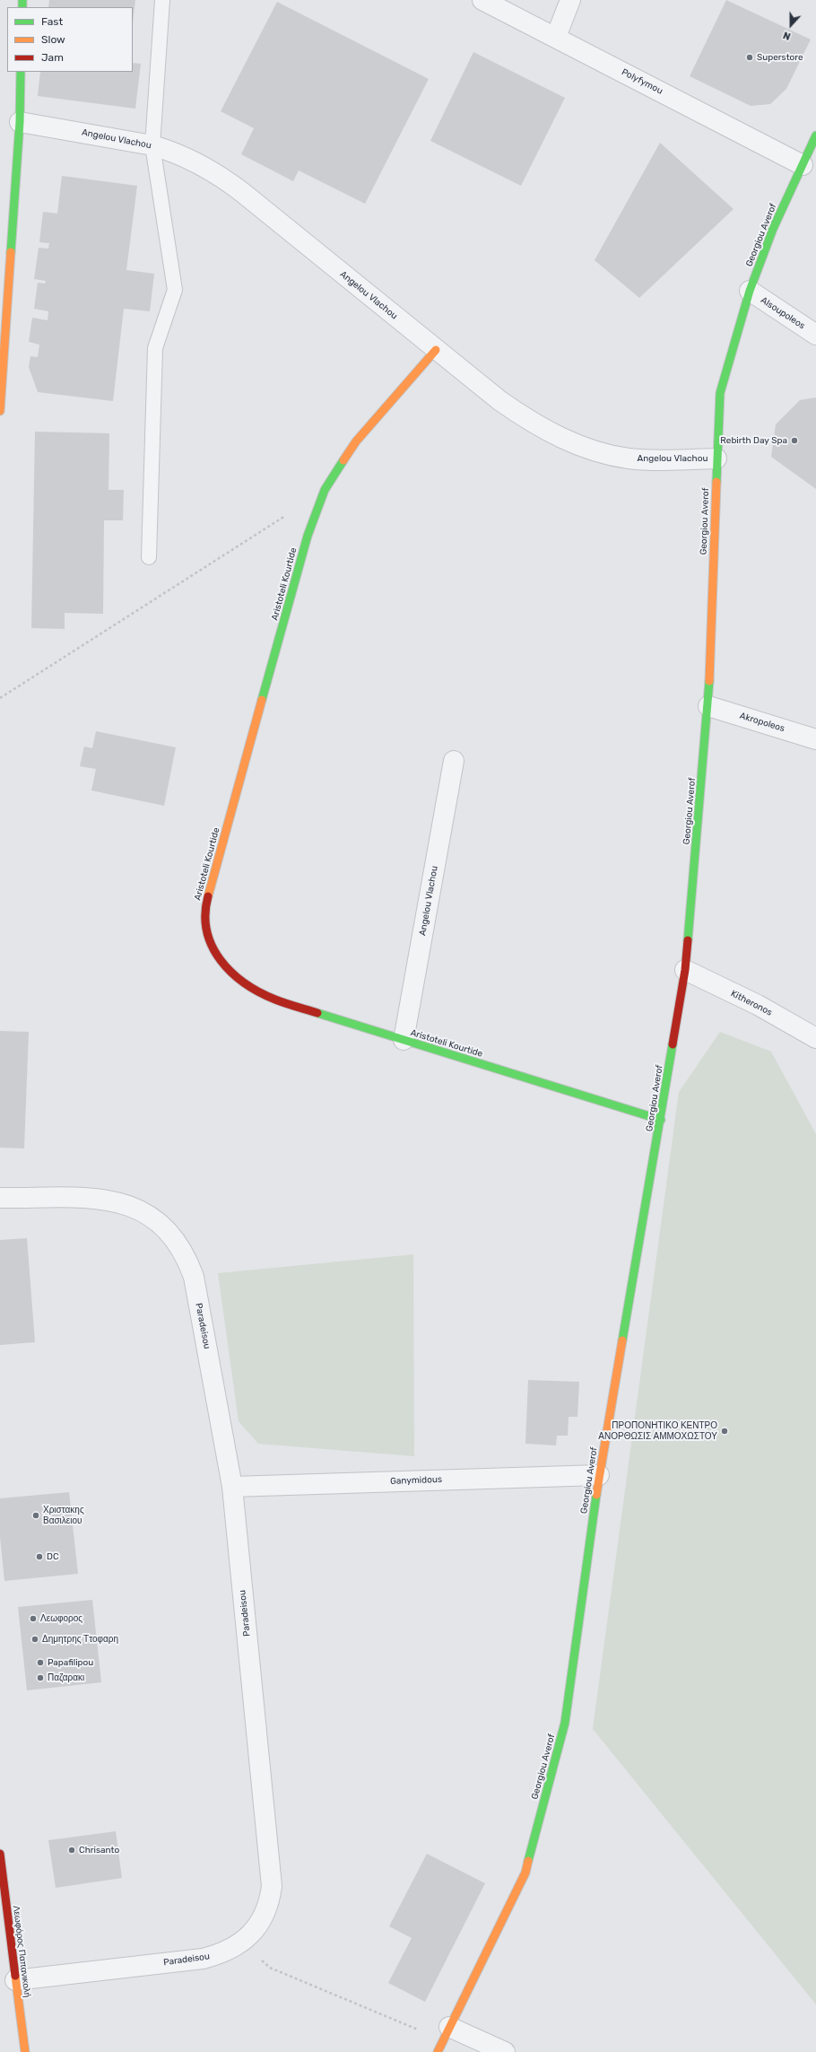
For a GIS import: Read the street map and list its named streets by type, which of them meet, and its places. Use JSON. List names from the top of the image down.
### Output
{
  "streets": {
    "street": [
      "Polyfymou",
      "Angelou Vlachou",
      "Georgiou Averof",
      "Alsoupoleos",
      "Aristoteli Kourtide",
      "Akropoleos",
      "Kitheronos",
      "Paradeisou",
      "Ganymidous",
      "Λεωφόρος Παπανικολή"
    ]
  },
  "crossings": [
    ["Polyfymou", "Georgiou Averof"],
    ["Angelou Vlachou", "Georgiou Averof"],
    ["Angelou Vlachou", "Aristoteli Kourtide"],
    ["Georgiou Averof", "Alsoupoleos"],
    ["Georgiou Averof", "Aristoteli Kourtide"],
    ["Georgiou Averof", "Akropoleos"],
    ["Georgiou Averof", "Kitheronos"],
    ["Georgiou Averof", "Ganymidous"],
    ["Paradeisou", "Ganymidous"],
    ["Paradeisou", "Λεωφόρος Παπανικολή"]
  ],
  "places": [
    "Superstore",
    "Rebirth Day Spa",
    "ΠΡΟΠΟΝΗΤΙΚΟ ΚΕΝΤΡΟ ΑΝΟΡΘΩΣΙΣ ΑΜΜΟΧΩΣΤΟΥ",
    "Χριστακης Βασιλειου",
    "DC",
    "Λεωφορος",
    "Δημητρης Ττοφαρη",
    "Papafilipou",
    "Παζαρακι",
    "Chrisanto"
  ],
  "legend": ["Fast", "Slow", "Jam"],
  "north": "bottom"
}
